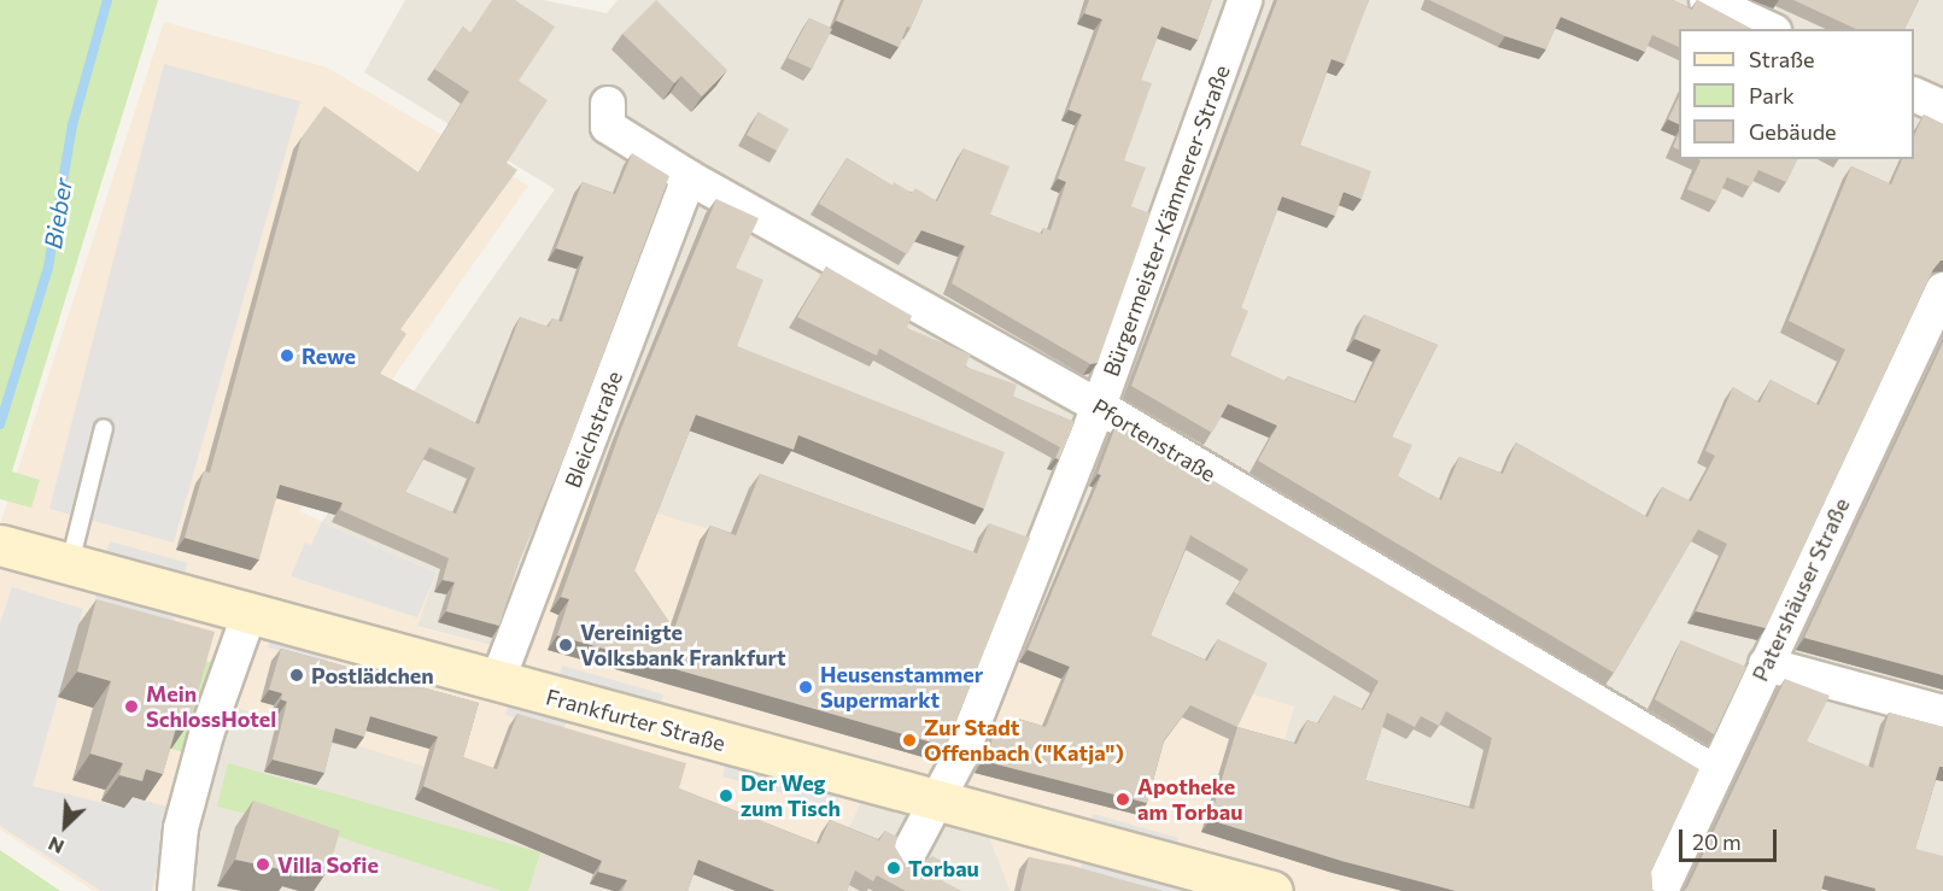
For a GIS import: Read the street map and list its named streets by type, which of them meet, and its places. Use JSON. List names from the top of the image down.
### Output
{
  "streets": {
    "street": [
      "Bürgermeister-Kämmerer-Straße",
      "Bleichstraße",
      "Pfortenstraße",
      "Patershäuser Straße",
      "Frankfurter Straße"
    ]
  },
  "crossings": [
    ["Bürgermeister-Kämmerer-Straße", "Pfortenstraße"],
    ["Bürgermeister-Kämmerer-Straße", "Frankfurter Straße"],
    ["Bleichstraße", "Pfortenstraße"],
    ["Bleichstraße", "Frankfurter Straße"],
    ["Pfortenstraße", "Patershäuser Straße"]
  ],
  "water": ["Bieber"],
  "places": [
    "Rewe",
    "Vereinigte Volksbank Frankfurt",
    "Postlädchen",
    "Heusenstammer Supermarkt",
    "Mein SchlossHotel",
    "Zur Stadt Offenbach (\"Katja\")",
    "Der Weg zum Tisch",
    "Apotheke am Torbau",
    "Villa Sofie",
    "Torbau"
  ],
  "legend": ["Straße", "Park", "Gebäude"],
  "scale_bar": "20 m",
  "north": "bottom left"
}
